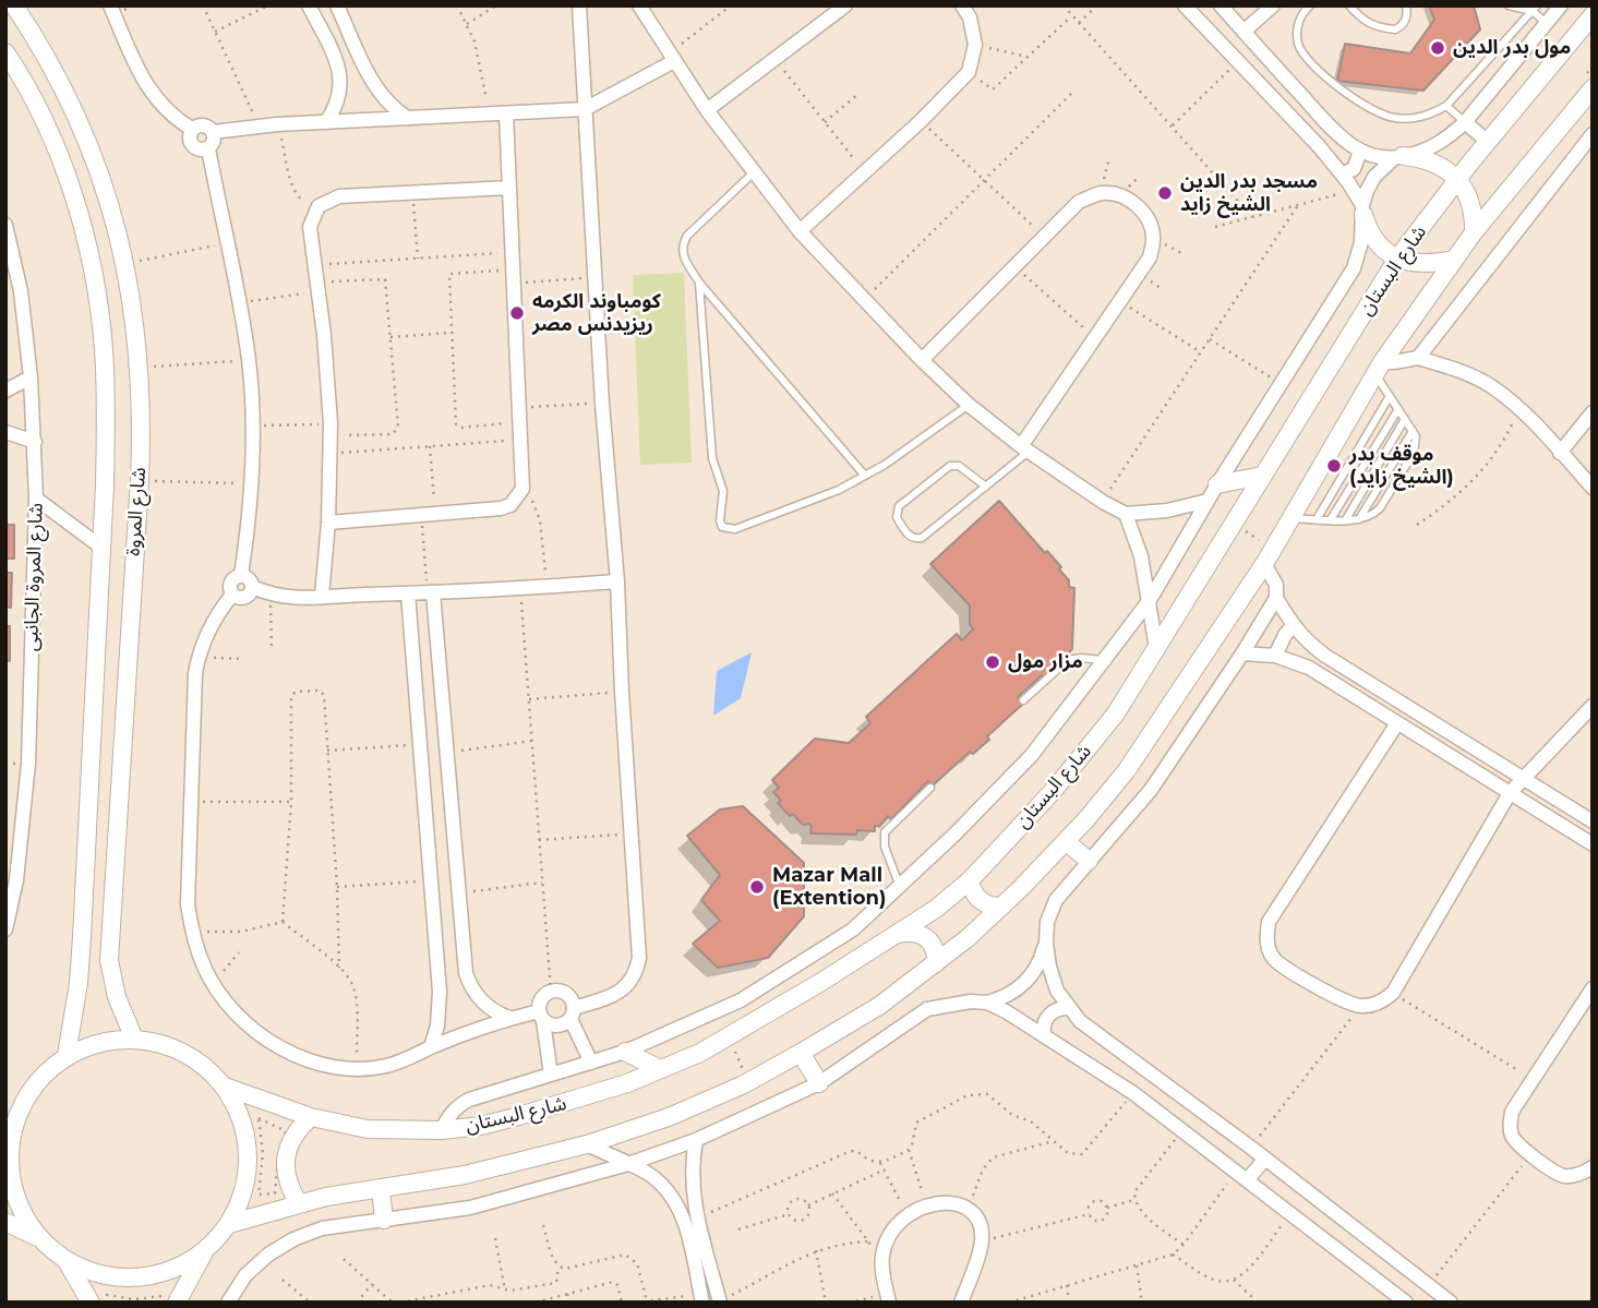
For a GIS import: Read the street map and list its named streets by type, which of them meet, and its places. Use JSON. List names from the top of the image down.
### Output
{
  "streets": {
    "street": ["شارع البستان", "شارع المروة", "شارع المروة الجانبى"]
  },
  "crossings": [
    ["شارع البستان", "شارع المروة"]
  ],
  "places": [
    "مول بدر الدين",
    "مسجد بدر الدين الشيخ زايد",
    "كومباوند الكرمه ريزيدنس مصر",
    "موقف بدر (الشيخ زايد)",
    "مزار مول",
    "Mazar Mall (Extention)"
  ]
}
